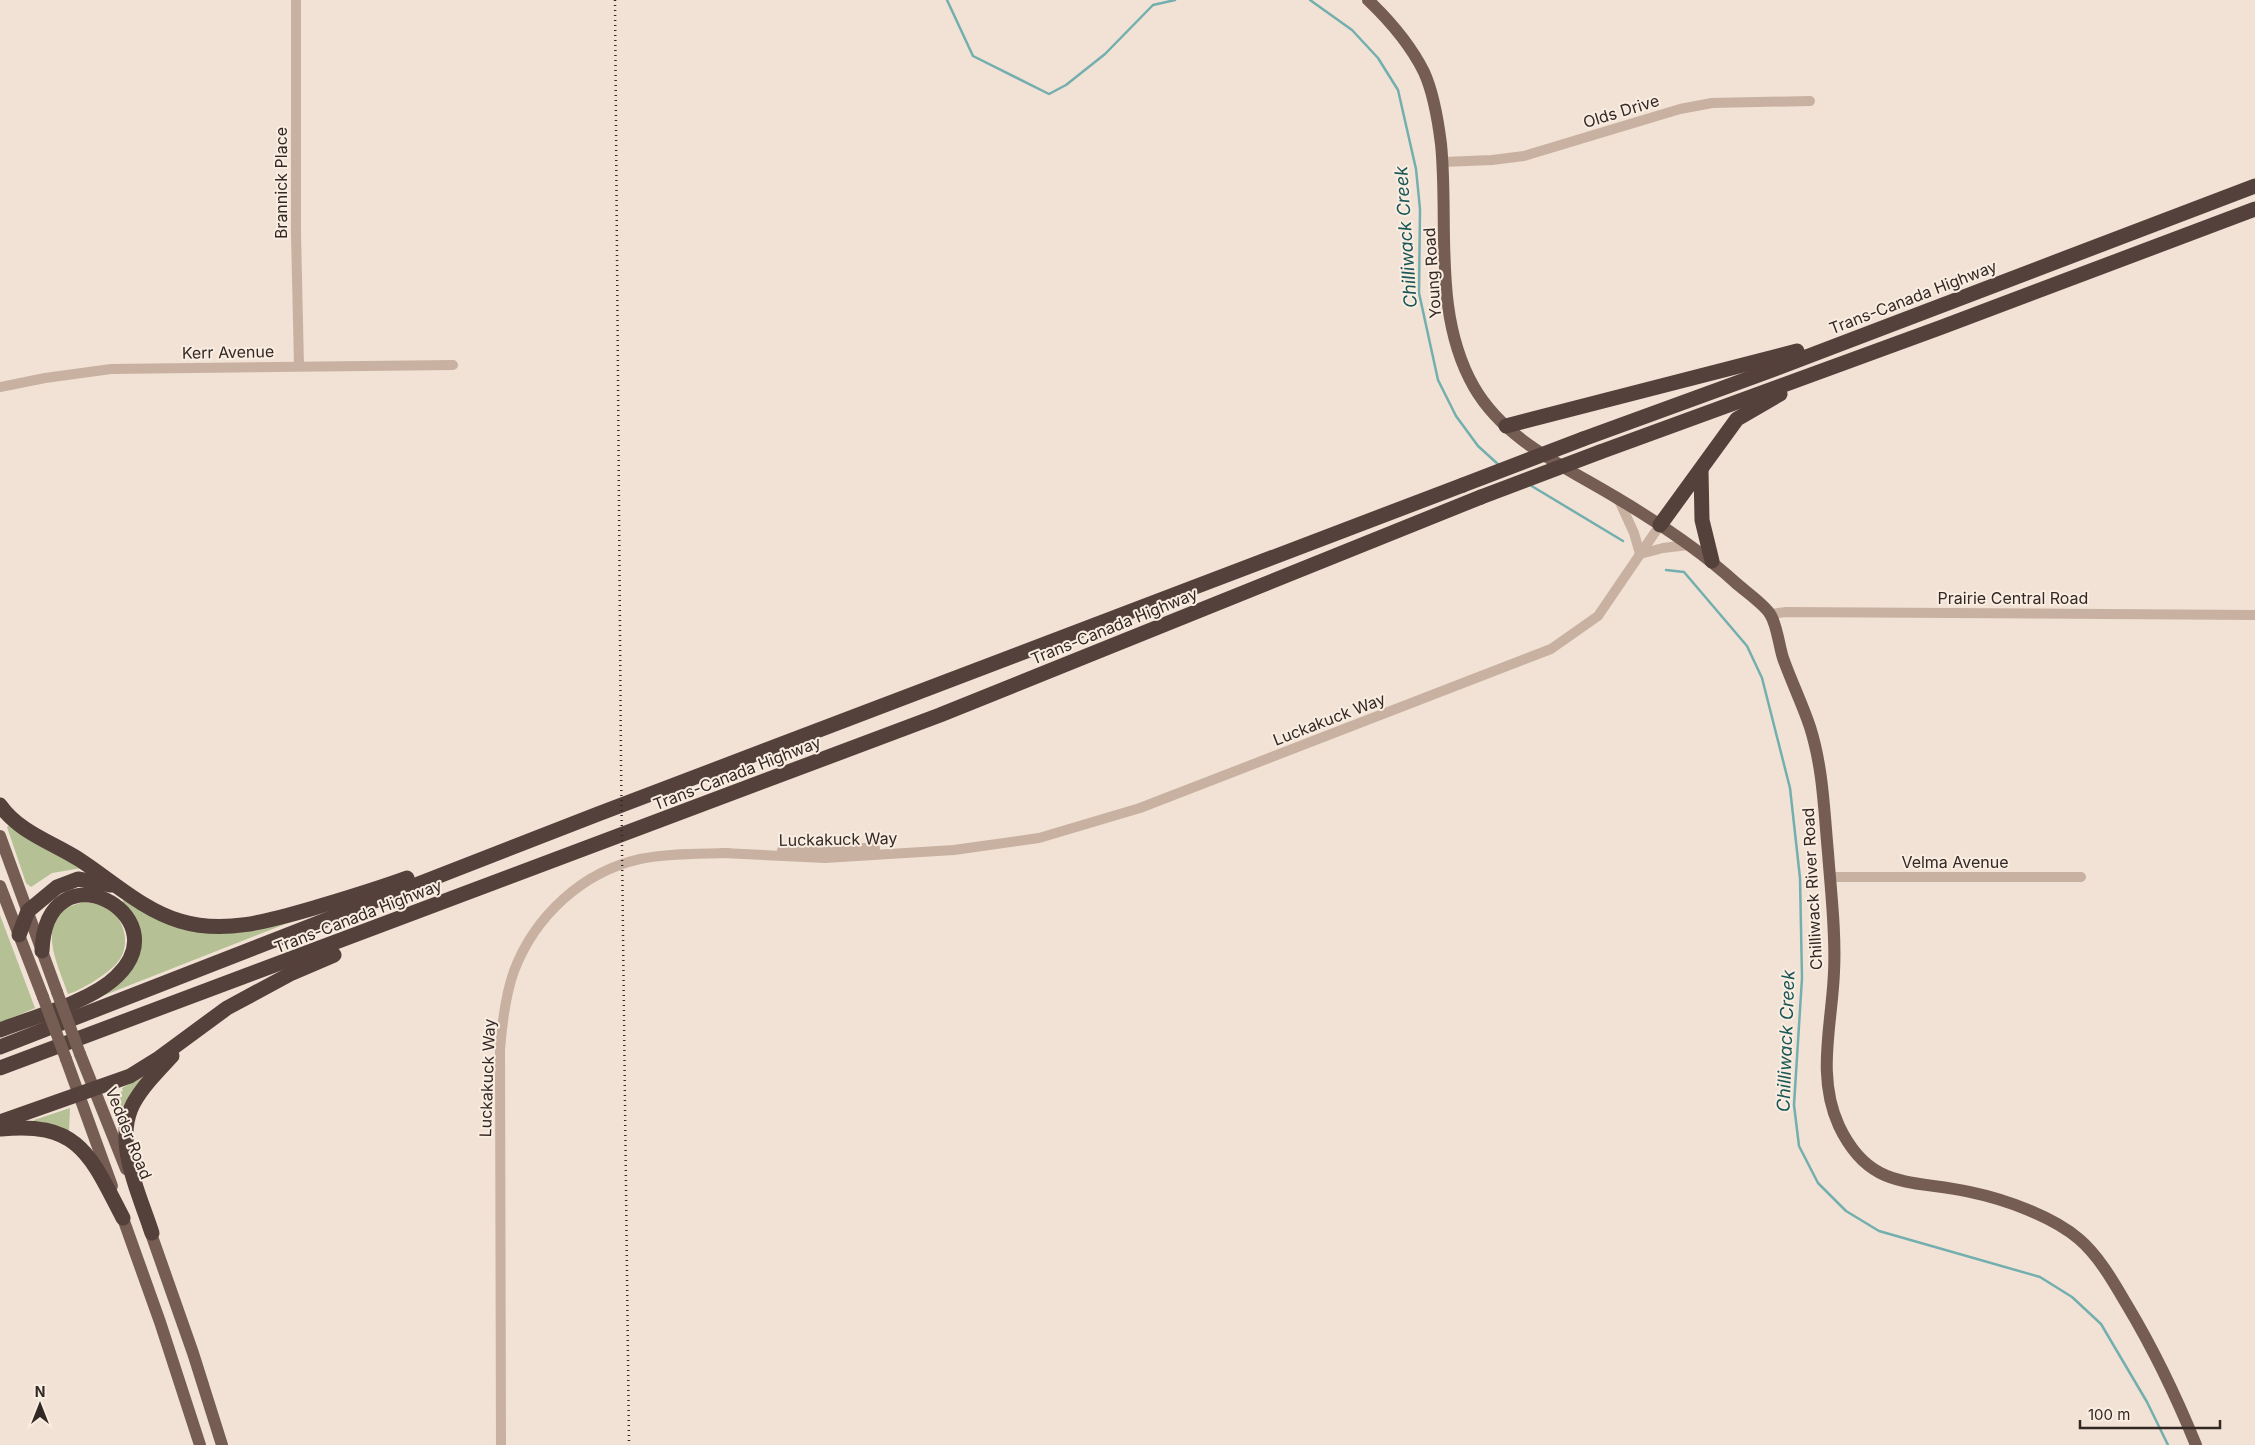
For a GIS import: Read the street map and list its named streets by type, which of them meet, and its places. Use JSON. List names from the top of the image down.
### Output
{
  "streets": {
    "highway": ["Trans-Canada Highway"],
    "main road": ["Young Road", "Chilliwack River Road", "Vedder Road"],
    "street": [
      "Olds Drive",
      "Brannick Place",
      "Kerr Avenue",
      "Prairie Central Road",
      "Luckakuck Way",
      "Velma Avenue"
    ]
  },
  "crossings": [
    ["Olds Drive", "Young Road"],
    ["Brannick Place", "Kerr Avenue"],
    ["Young Road", "Luckakuck Way"],
    ["Prairie Central Road", "Chilliwack River Road"],
    ["Velma Avenue", "Chilliwack River Road"]
  ],
  "water": ["Chilliwack Creek"],
  "scale_bar": "100 m",
  "north": "top"
}
